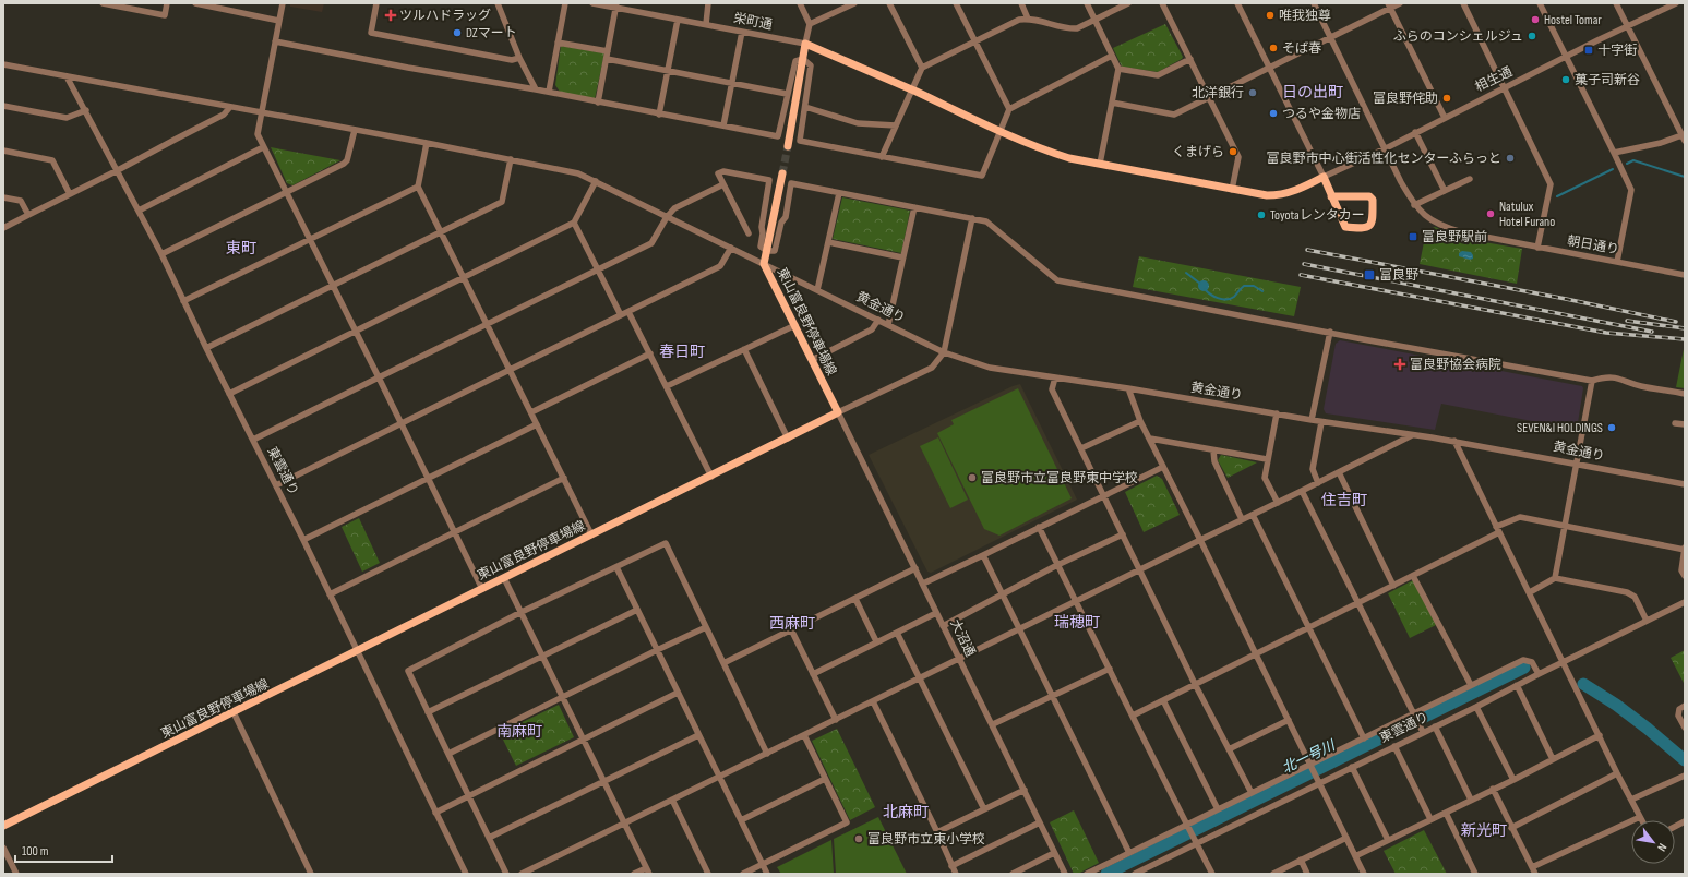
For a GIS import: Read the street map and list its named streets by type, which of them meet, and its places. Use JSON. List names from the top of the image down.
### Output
{
  "streets": {
    "main road": ["東山富良野停車場線"],
    "street": [
      "栄町通",
      "相生通",
      "朝日通り",
      "黄金通り",
      "東雲通り",
      "大沼通"
    ]
  },
  "crossings": [
    ["相生通", "朝日通り"],
    ["黄金通り", "東山富良野停車場線"],
    ["黄金通り", "東雲通り"],
    ["東山富良野停車場線", "東雲通り"],
    ["東山富良野停車場線", "大沼通"]
  ],
  "districts": [
    "日の出町",
    "東町",
    "春日町",
    "住吉町",
    "瑞穂町",
    "西麻町",
    "南麻町",
    "北麻町",
    "新光町"
  ],
  "water": ["北一号川"],
  "places": {
    "health": ["ツルハドラッグ", "富良野協会病院"],
    "other": [
      "唯我独尊",
      "Hostel Tomar",
      "DZマート",
      "ふらのコンシェルジュ",
      "そば春",
      "菓子司新谷",
      "北洋銀行",
      "富良野侘助",
      "つるや金物店",
      "くまげら",
      "富良野市中心街活性化センターふらっと",
      "Natulux Hotel Furano",
      "Toyotaレンタカー",
      "SEVEN&I HOLDINGS",
      "富良野市立富良野東中学校",
      "富良野市立東小学校"
    ],
    "transit": ["十字街", "富良野駅前", "富良野"]
  },
  "scale_bar": "100 m",
  "north": "bottom right"
}
